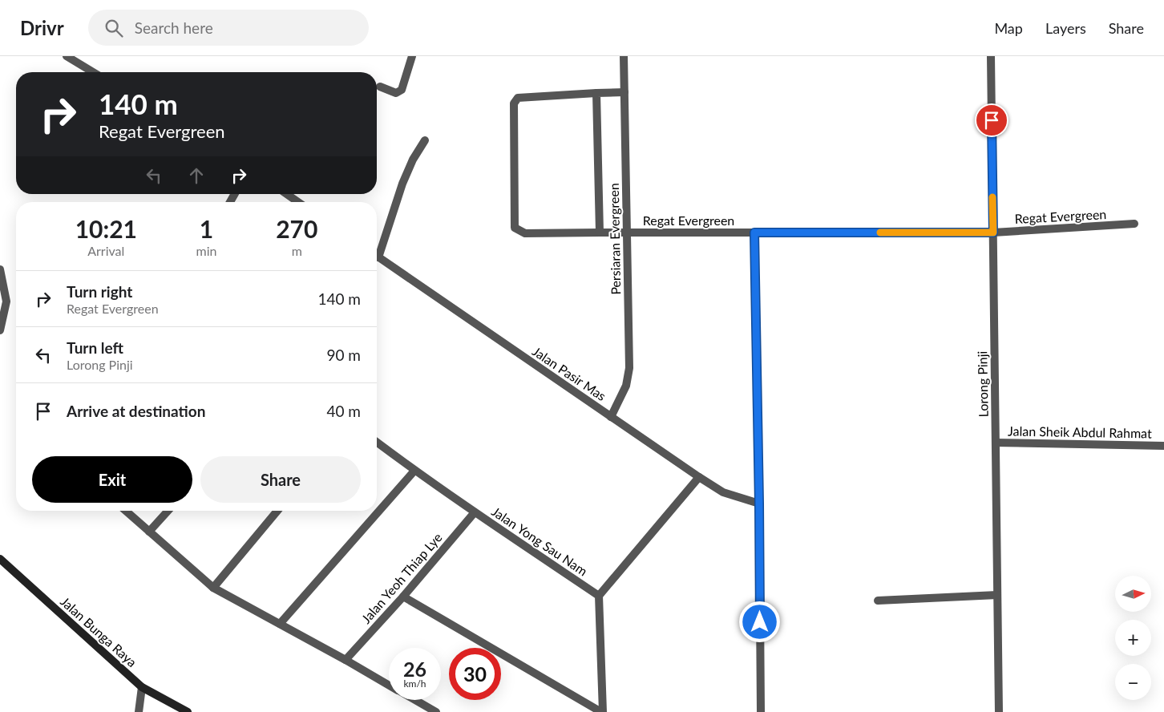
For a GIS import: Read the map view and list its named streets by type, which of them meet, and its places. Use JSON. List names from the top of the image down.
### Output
{
  "streets": {
    "main road": ["Jalan Bunga Raya"],
    "street": [
      "Regat Evergreen",
      "Persiaran Evergreen",
      "Jalan Pasir Mas",
      "Lorong Pinji",
      "Jalan Sheik Abdul Rahmat",
      "Jalan Yong Sau Nam",
      "Jalan Yeoh Thiap Lye"
    ]
  },
  "crossings": [
    ["Regat Evergreen", "Persiaran Evergreen"],
    ["Regat Evergreen", "Lorong Pinji"],
    ["Persiaran Evergreen", "Jalan Pasir Mas"],
    ["Lorong Pinji", "Jalan Sheik Abdul Rahmat"],
    ["Jalan Yong Sau Nam", "Jalan Yeoh Thiap Lye"]
  ],
  "north": "right",
  "page": {
    "header": "Drivr",
    "search": "Search here",
    "nav": ["Map", "Layers", "Share"],
    "turn": ["140 m", "Regat Evergreen"],
    "eta": [
      "10:21",
      "Arrival",
      "1",
      "min",
      "270",
      "m"
    ],
    "list": [
      {
        "name": "Turn right",
        "note": "Regat Evergreen",
        "value": "140 m"
      },
      {
        "name": "Turn left",
        "note": "Lorong Pinji",
        "value": "90 m"
      },
      {
        "name": "Arrive at destination",
        "value": "40 m"
      }
    ],
    "buttons": ["Exit", "Share"],
    "map_buttons": ["+", "−"],
    "speed": "26 km/h",
    "limit": "30"
  }
}
